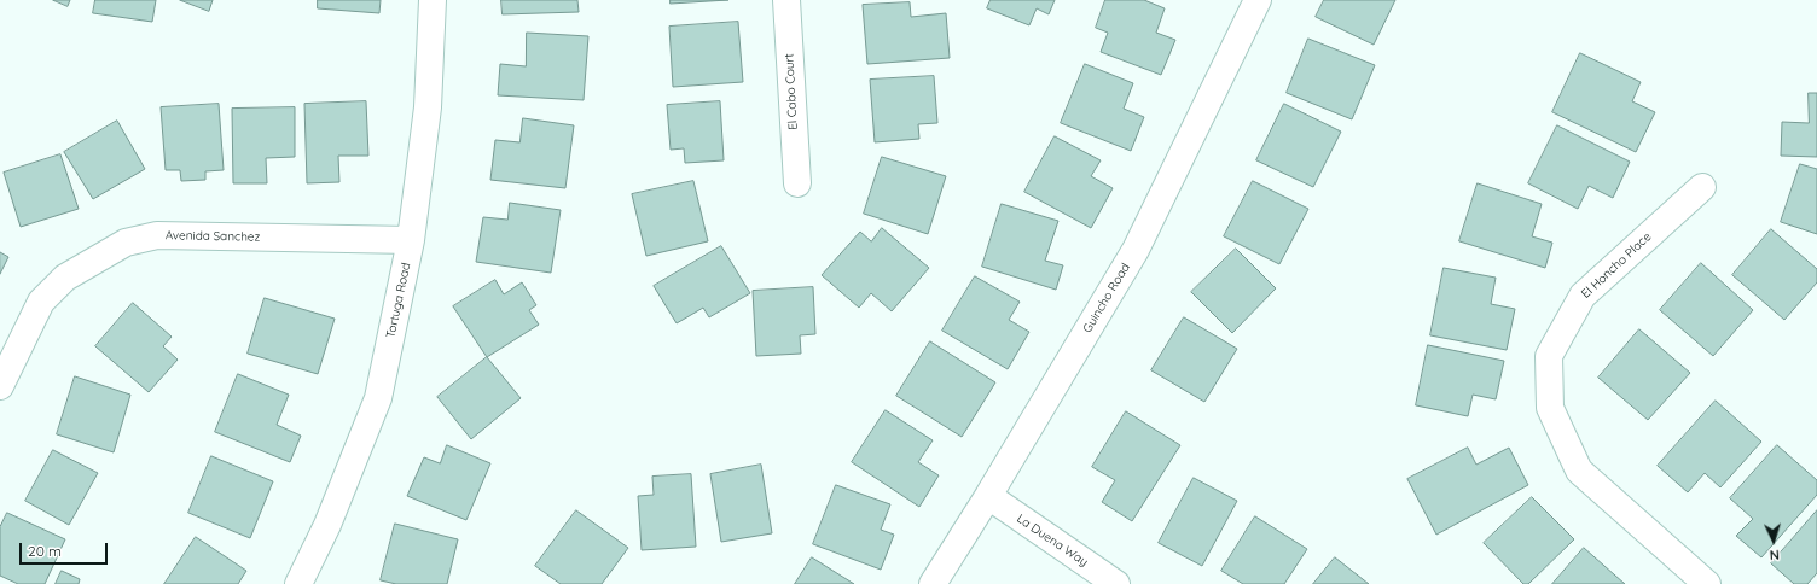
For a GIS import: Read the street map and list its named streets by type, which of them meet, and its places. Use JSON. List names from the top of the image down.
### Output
{
  "streets": {
    "street": [
      "El Cabo Court",
      "Avenida Sanchez",
      "El Honcho Place",
      "Guincho Road",
      "Tortuga Road",
      "La Duena Way"
    ]
  },
  "crossings": [
    ["Avenida Sanchez", "Tortuga Road"],
    ["Guincho Road", "La Duena Way"]
  ],
  "scale_bar": "20 m",
  "north": "bottom"
}
